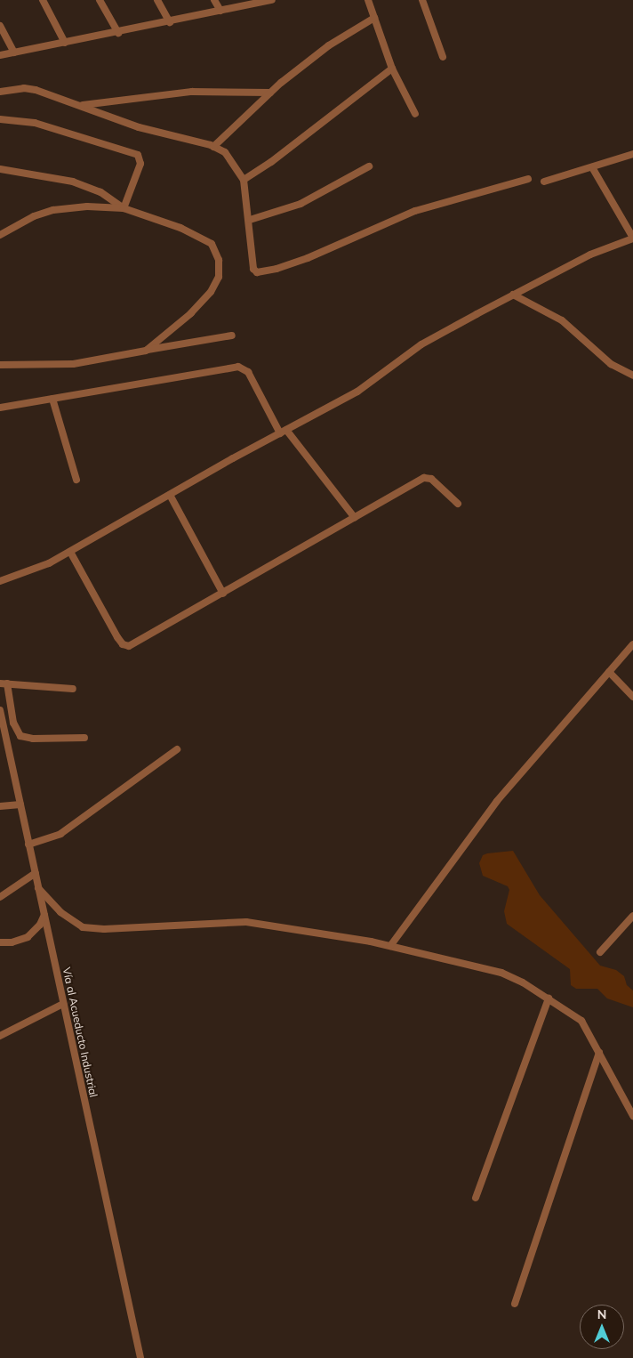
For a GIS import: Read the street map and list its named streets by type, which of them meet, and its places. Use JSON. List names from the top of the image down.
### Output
{
  "streets": {
    "street": ["Vía al Acueducto Industrial"]
  },
  "north": "top"
}
